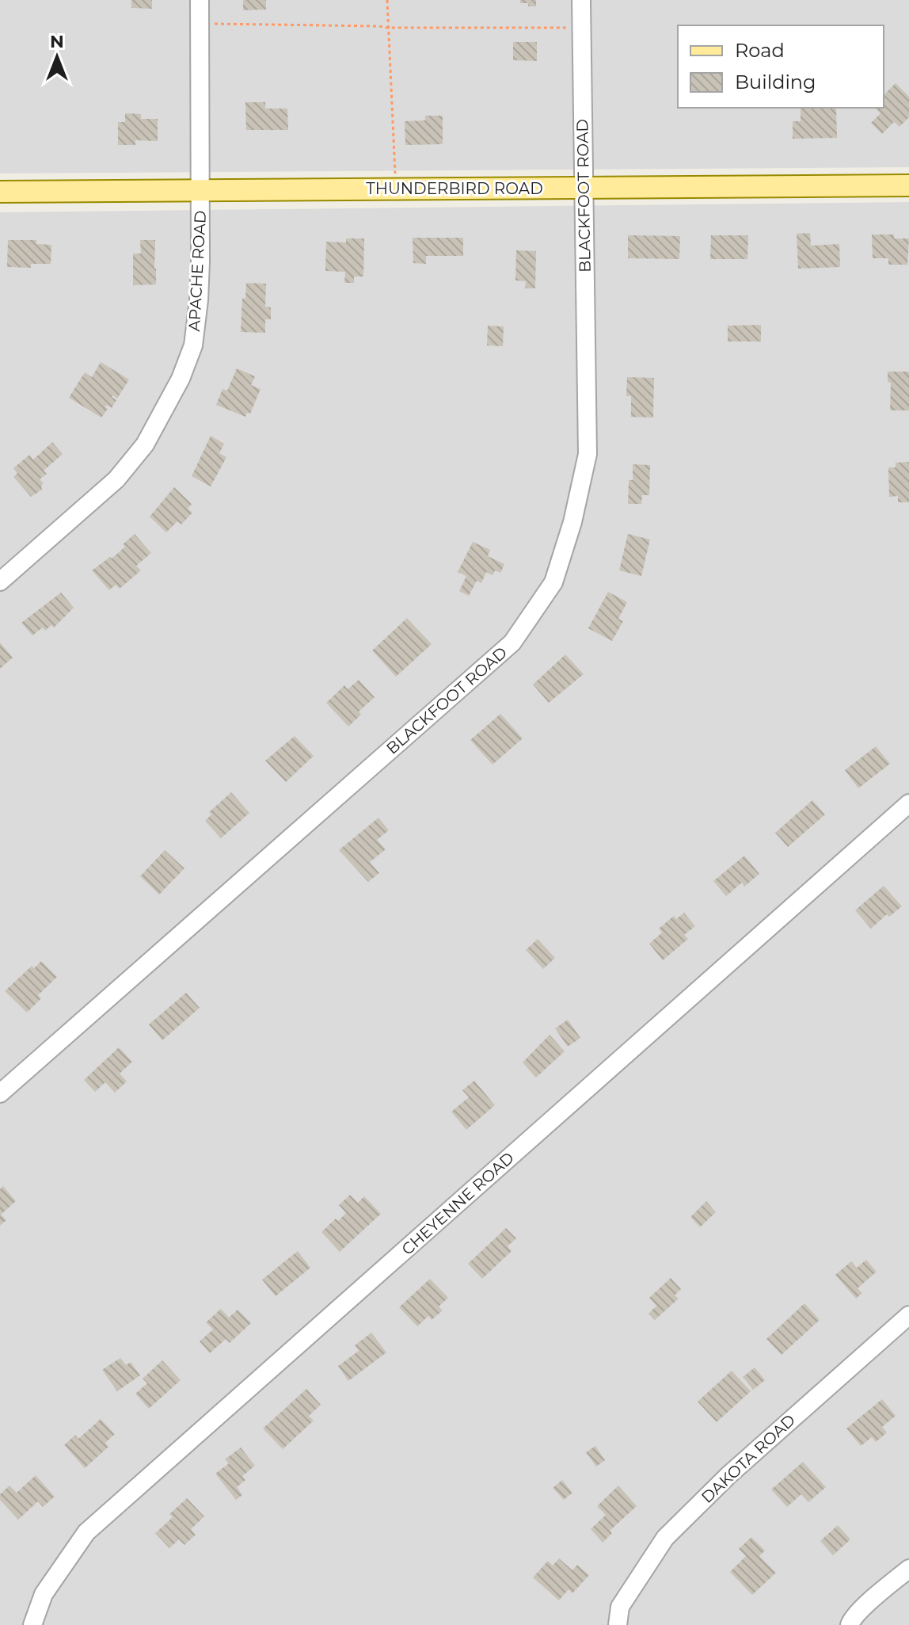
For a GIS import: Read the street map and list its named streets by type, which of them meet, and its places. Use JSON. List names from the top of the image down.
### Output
{
  "streets": {
    "main road": ["THUNDERBIRD ROAD"],
    "street": [
      "BLACKFOOT ROAD",
      "APACHE ROAD",
      "CHEYENNE ROAD",
      "DAKOTA ROAD"
    ]
  },
  "crossings": [
    ["THUNDERBIRD ROAD", "BLACKFOOT ROAD"],
    ["THUNDERBIRD ROAD", "APACHE ROAD"]
  ],
  "legend": ["Road", "Building"],
  "north": "top"
}
